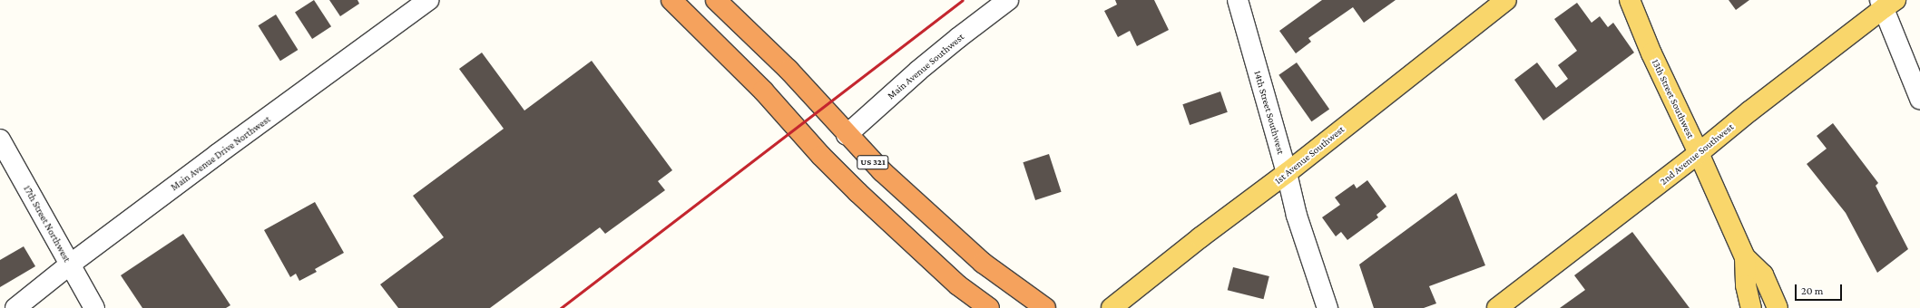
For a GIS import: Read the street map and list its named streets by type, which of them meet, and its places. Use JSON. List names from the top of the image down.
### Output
{
  "streets": {
    "highway": ["US 321"],
    "main road": ["13th Street Southwest", "2nd Avenue Southwest", "1st Avenue Southwest"],
    "street": [
      "Main Avenue Southwest",
      "14th Street Southwest",
      "Main Avenue Drive Northwest",
      "17th Street Northwest"
    ]
  },
  "crossings": [
    ["Main Avenue Southwest", "US 321"],
    ["13th Street Southwest", "2nd Avenue Southwest"],
    ["14th Street Southwest", "1st Avenue Southwest"],
    ["Main Avenue Drive Northwest", "17th Street Northwest"]
  ],
  "scale_bar": "20 m"
}
